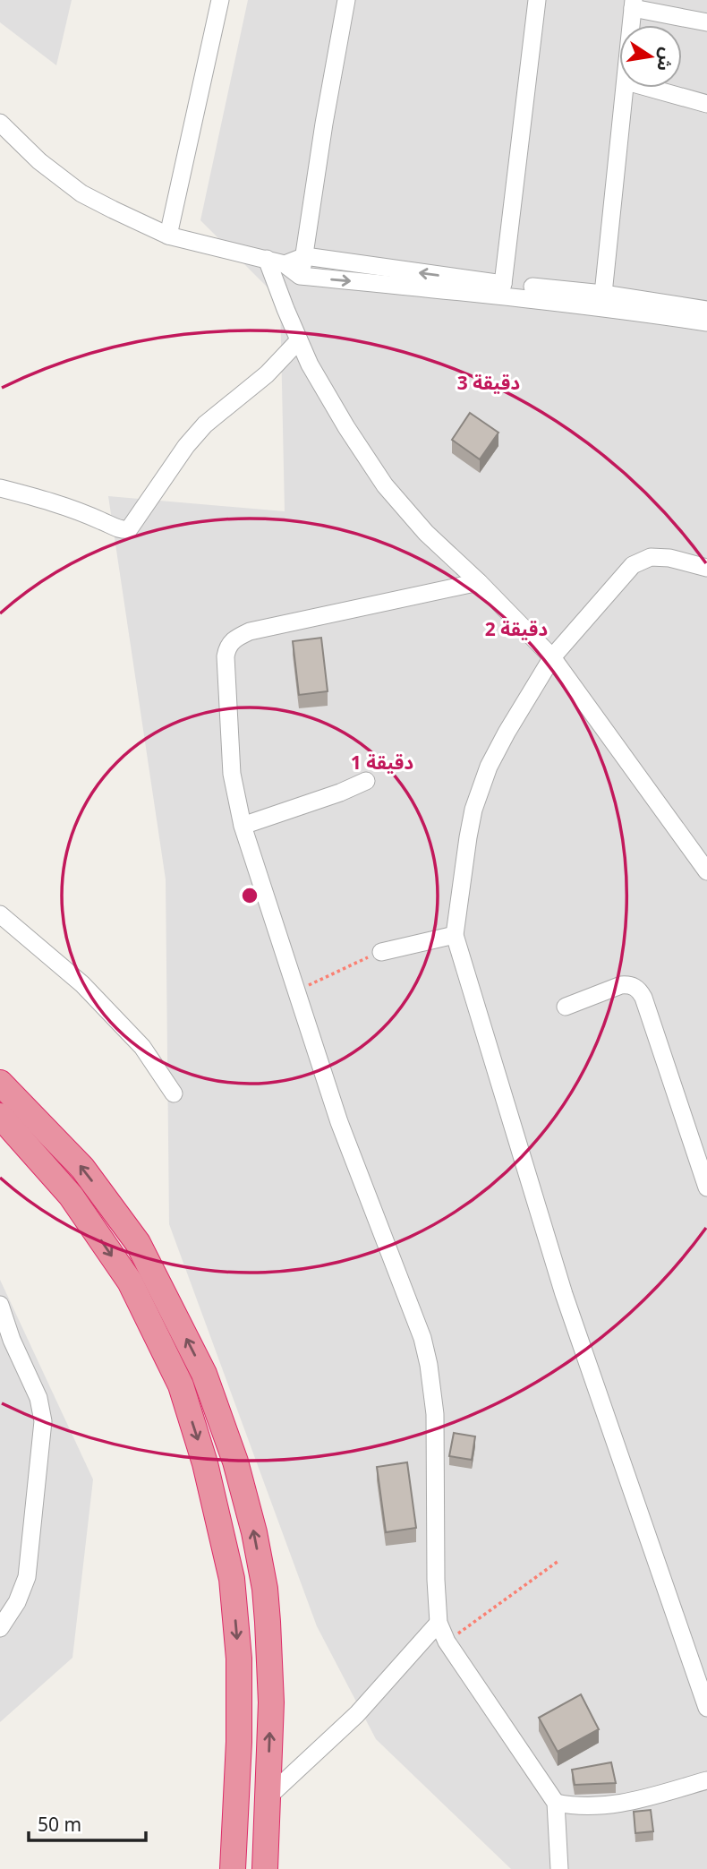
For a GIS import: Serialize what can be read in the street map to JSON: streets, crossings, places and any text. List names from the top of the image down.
{
  "scale_bar": "50 m",
  "north": "right",
  "rings": ["3 دقيقة", "2 دقيقة", "1 دقيقة"]
}
